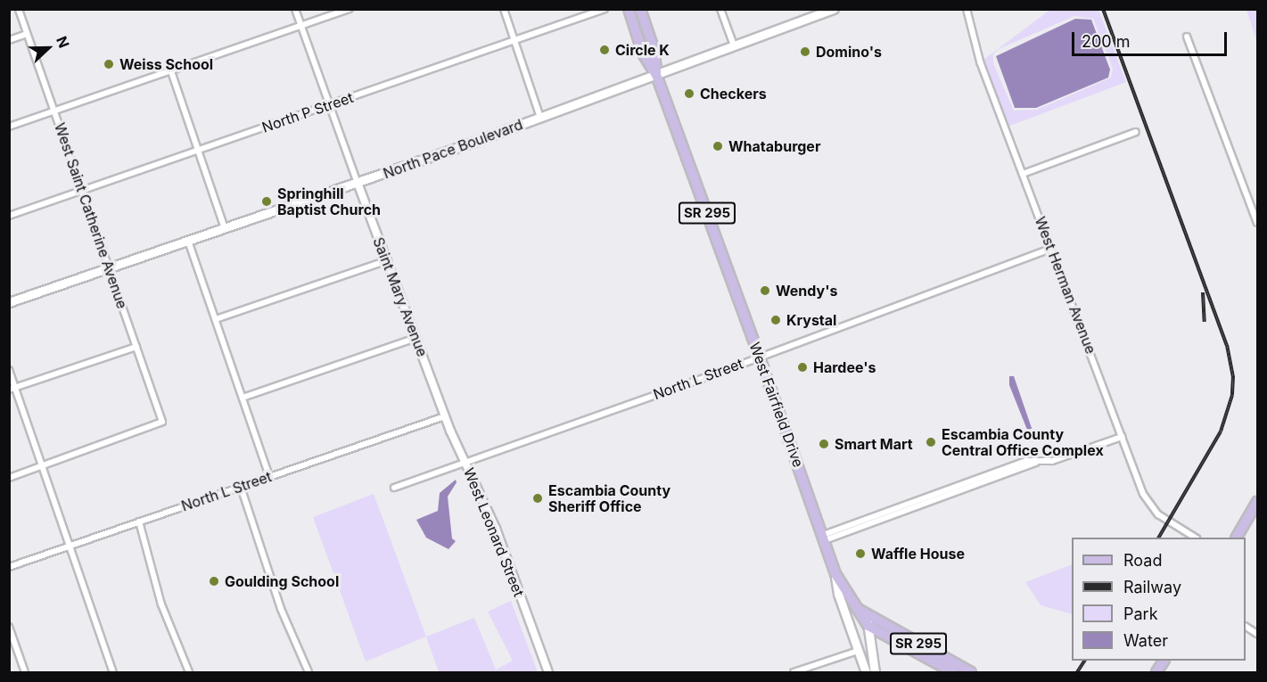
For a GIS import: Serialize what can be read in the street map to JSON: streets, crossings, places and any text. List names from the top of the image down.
{
  "streets": {
    "main road": ["North Pace Boulevard", "SR 295", "West Fairfield Drive"],
    "street": [
      "North P Street",
      "West Saint Catherine Avenue",
      "West Herman Avenue",
      "Saint Mary Avenue",
      "North L Street",
      "West Leonard Street"
    ]
  },
  "crossings": [
    ["North P Street", "West Saint Catherine Avenue"],
    ["North P Street", "Saint Mary Avenue"],
    ["North Pace Boulevard", "West Saint Catherine Avenue"],
    ["North Pace Boulevard", "Saint Mary Avenue"],
    ["North Pace Boulevard", "West Fairfield Drive"],
    ["SR 295", "West Fairfield Drive"],
    ["West Herman Avenue", "North L Street"],
    ["Saint Mary Avenue", "North L Street"],
    ["Saint Mary Avenue", "West Leonard Street"],
    ["North L Street", "West Fairfield Drive"],
    ["North L Street", "West Leonard Street"]
  ],
  "places": [
    "Circle K",
    "Domino's",
    "Weiss School",
    "Checkers",
    "Whataburger",
    "Springhill Baptist Church",
    "Wendy's",
    "Krystal",
    "Hardee's",
    "Escambia County Central Office Complex",
    "Smart Mart",
    "Escambia County Sheriff Office",
    "Waffle House",
    "Goulding School"
  ],
  "legend": [
    "Road",
    "Railway",
    "Park",
    "Water"
  ],
  "scale_bar": "200 m",
  "north": "right"
}
